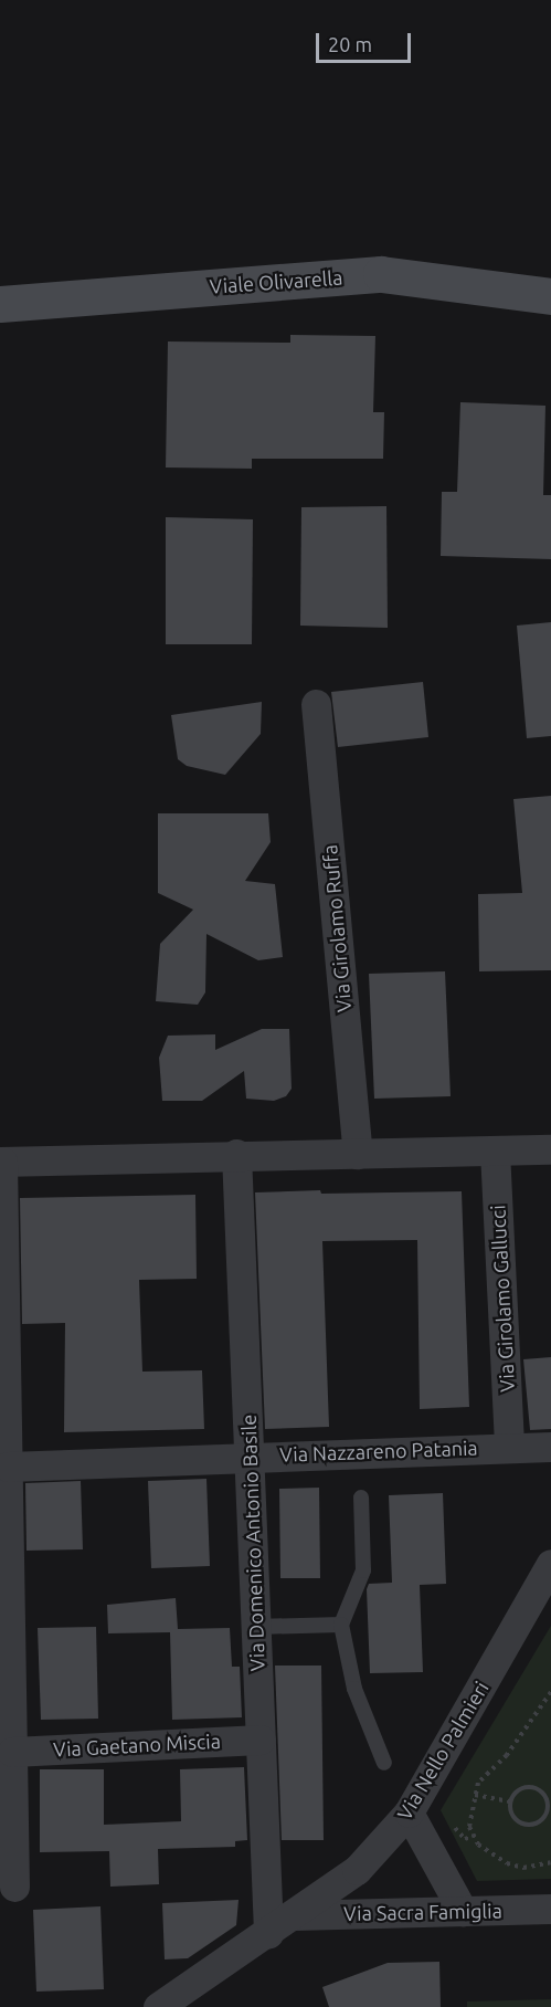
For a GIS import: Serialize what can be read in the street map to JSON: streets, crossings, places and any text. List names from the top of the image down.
{
  "streets": {
    "street": [
      "Viale Olivarella",
      "Via Girolamo Ruffa",
      "Via Girolamo Gallucci",
      "Via Nazzareno Patania",
      "Via Domenico Antonio Basile",
      "Via Gaetano Miscia",
      "Via Nello Palmieri",
      "Via Sacra Famiglia"
    ]
  },
  "crossings": [
    ["Via Girolamo Gallucci", "Via Nazzareno Patania"],
    ["Via Nazzareno Patania", "Via Domenico Antonio Basile"],
    ["Via Domenico Antonio Basile", "Via Gaetano Miscia"],
    ["Via Domenico Antonio Basile", "Via Nello Palmieri"],
    ["Via Nello Palmieri", "Via Sacra Famiglia"]
  ],
  "scale_bar": "20 m"
}
